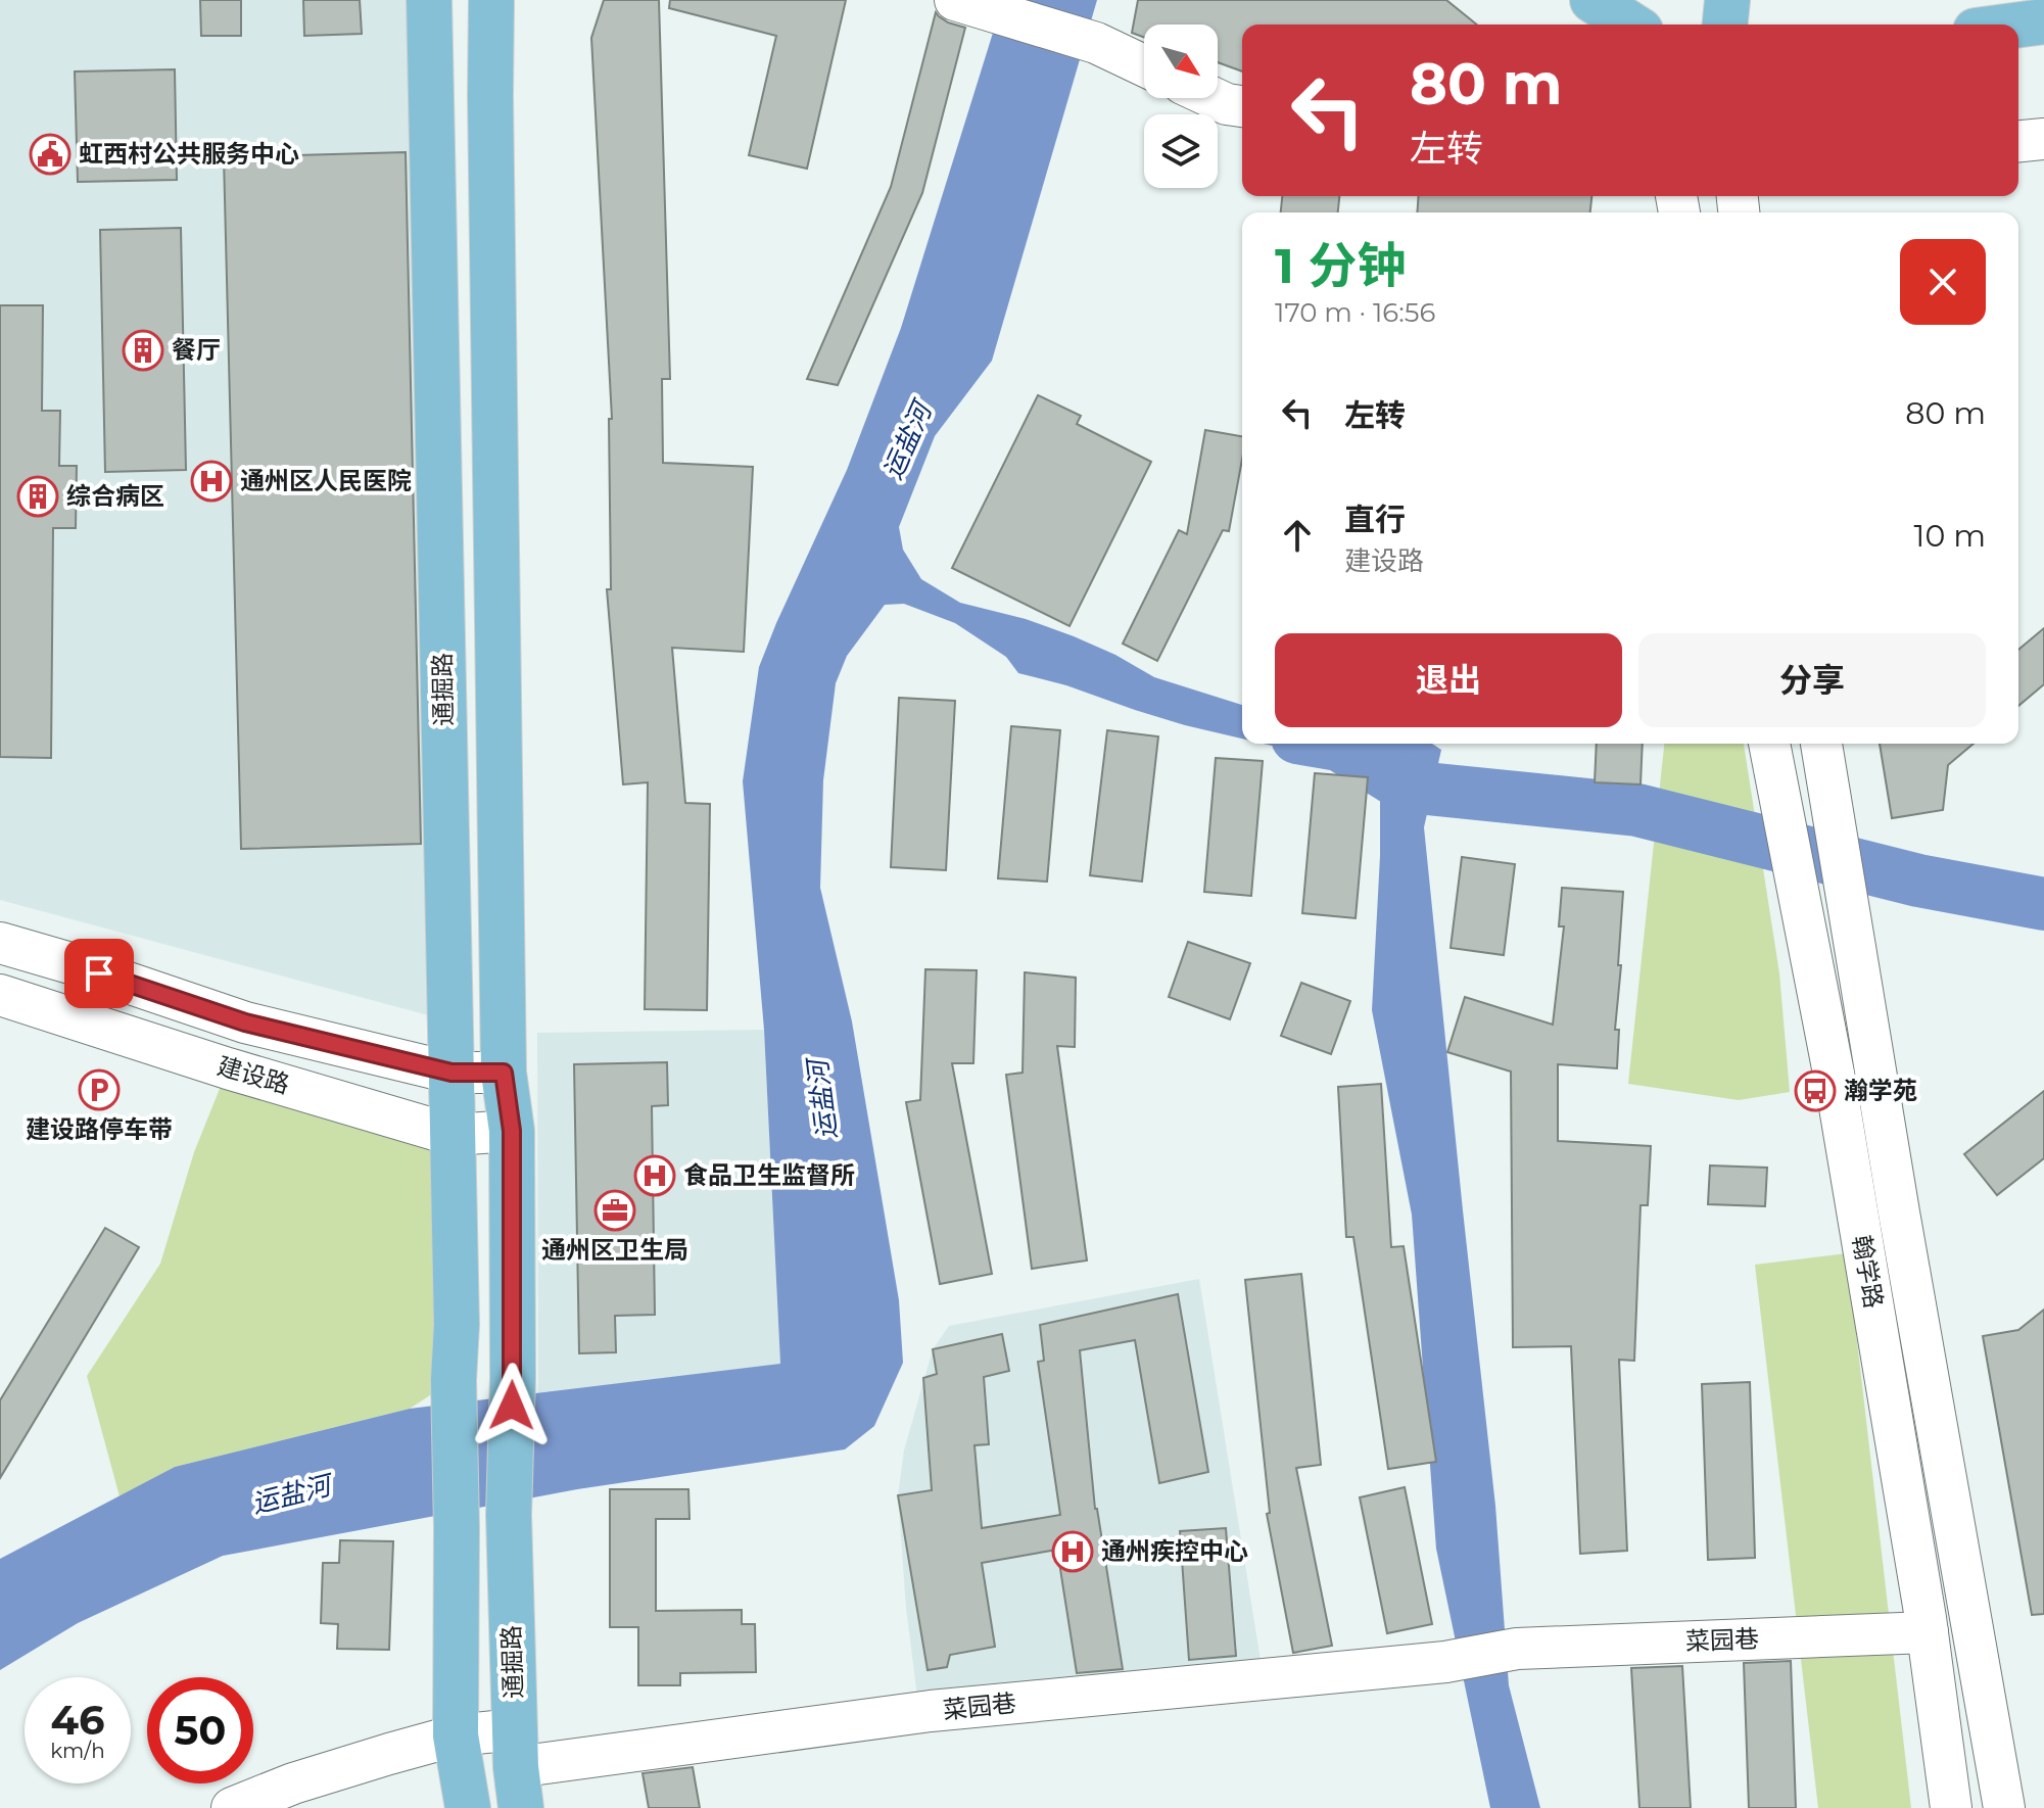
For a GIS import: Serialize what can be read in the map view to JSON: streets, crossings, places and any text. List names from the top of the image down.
{
  "streets": {
    "main road": ["通掘路"],
    "street": ["建设路", "翰学路", "菜园巷"]
  },
  "crossings": [
    ["通掘路", "建设路"],
    ["通掘路", "菜园巷"],
    ["翰学路", "菜园巷"]
  ],
  "water": ["运盐河"],
  "places": {
    "public building": ["虹西村公共服务中心"],
    "building": ["餐厅", "综合病区"],
    "hospital": ["通州区人民医院", "食品卫生监督所", "通州疾控中心"],
    "parking": ["建设路停车带"],
    "bus stop": ["瀚学苑"],
    "office": ["通州区卫生局"]
  },
  "north": "bottom right",
  "page": {
    "turn": ["80 m", "左转"],
    "heading": ["1 分钟", "170 m · 16:56"],
    "list": [
      {
        "name": "左转",
        "value": "80 m"
      },
      {
        "name": "直行",
        "note": "建设路",
        "value": "10 m"
      }
    ],
    "buttons": ["退出", "分享"],
    "speed": "46 km/h",
    "limit": "50"
  }
}
